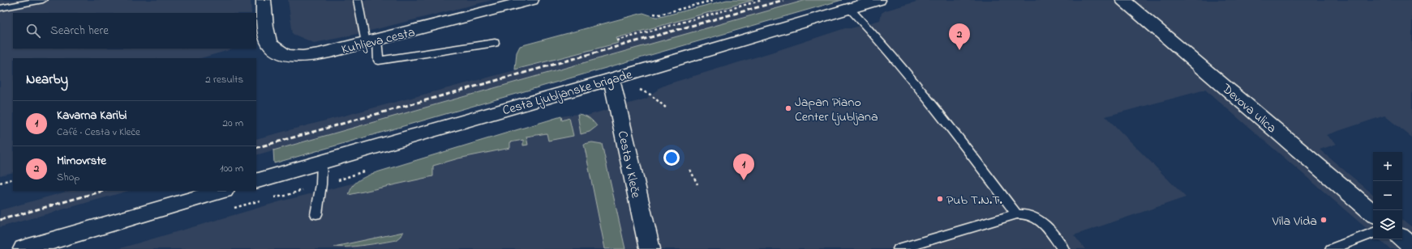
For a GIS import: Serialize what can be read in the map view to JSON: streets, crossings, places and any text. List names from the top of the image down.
{
  "streets": {
    "street": [
      "Kuhljeva cesta",
      "Cesta Ljubljanske brigade",
      "Devova ulica",
      "Cesta v Kleče"
    ]
  },
  "crossings": [
    ["Cesta Ljubljanske brigade", "Cesta v Kleče"]
  ],
  "places": ["Japan Piano Center Ljubljana", "Pub T.N.T.", "Vila Vida"],
  "page": {
    "search": "Search here",
    "pins": ["2", "1"],
    "heading": ["Nearby", "2 results"],
    "list": [
      {
        "mark": "1",
        "name": "Kavarna Karibi",
        "note": "Café · Cesta v Kleče",
        "value": "20 m"
      },
      {
        "mark": "2",
        "name": "Mimovrste",
        "note": "Shop",
        "value": "100 m"
      }
    ],
    "map_buttons": ["+", "−"]
  }
}
